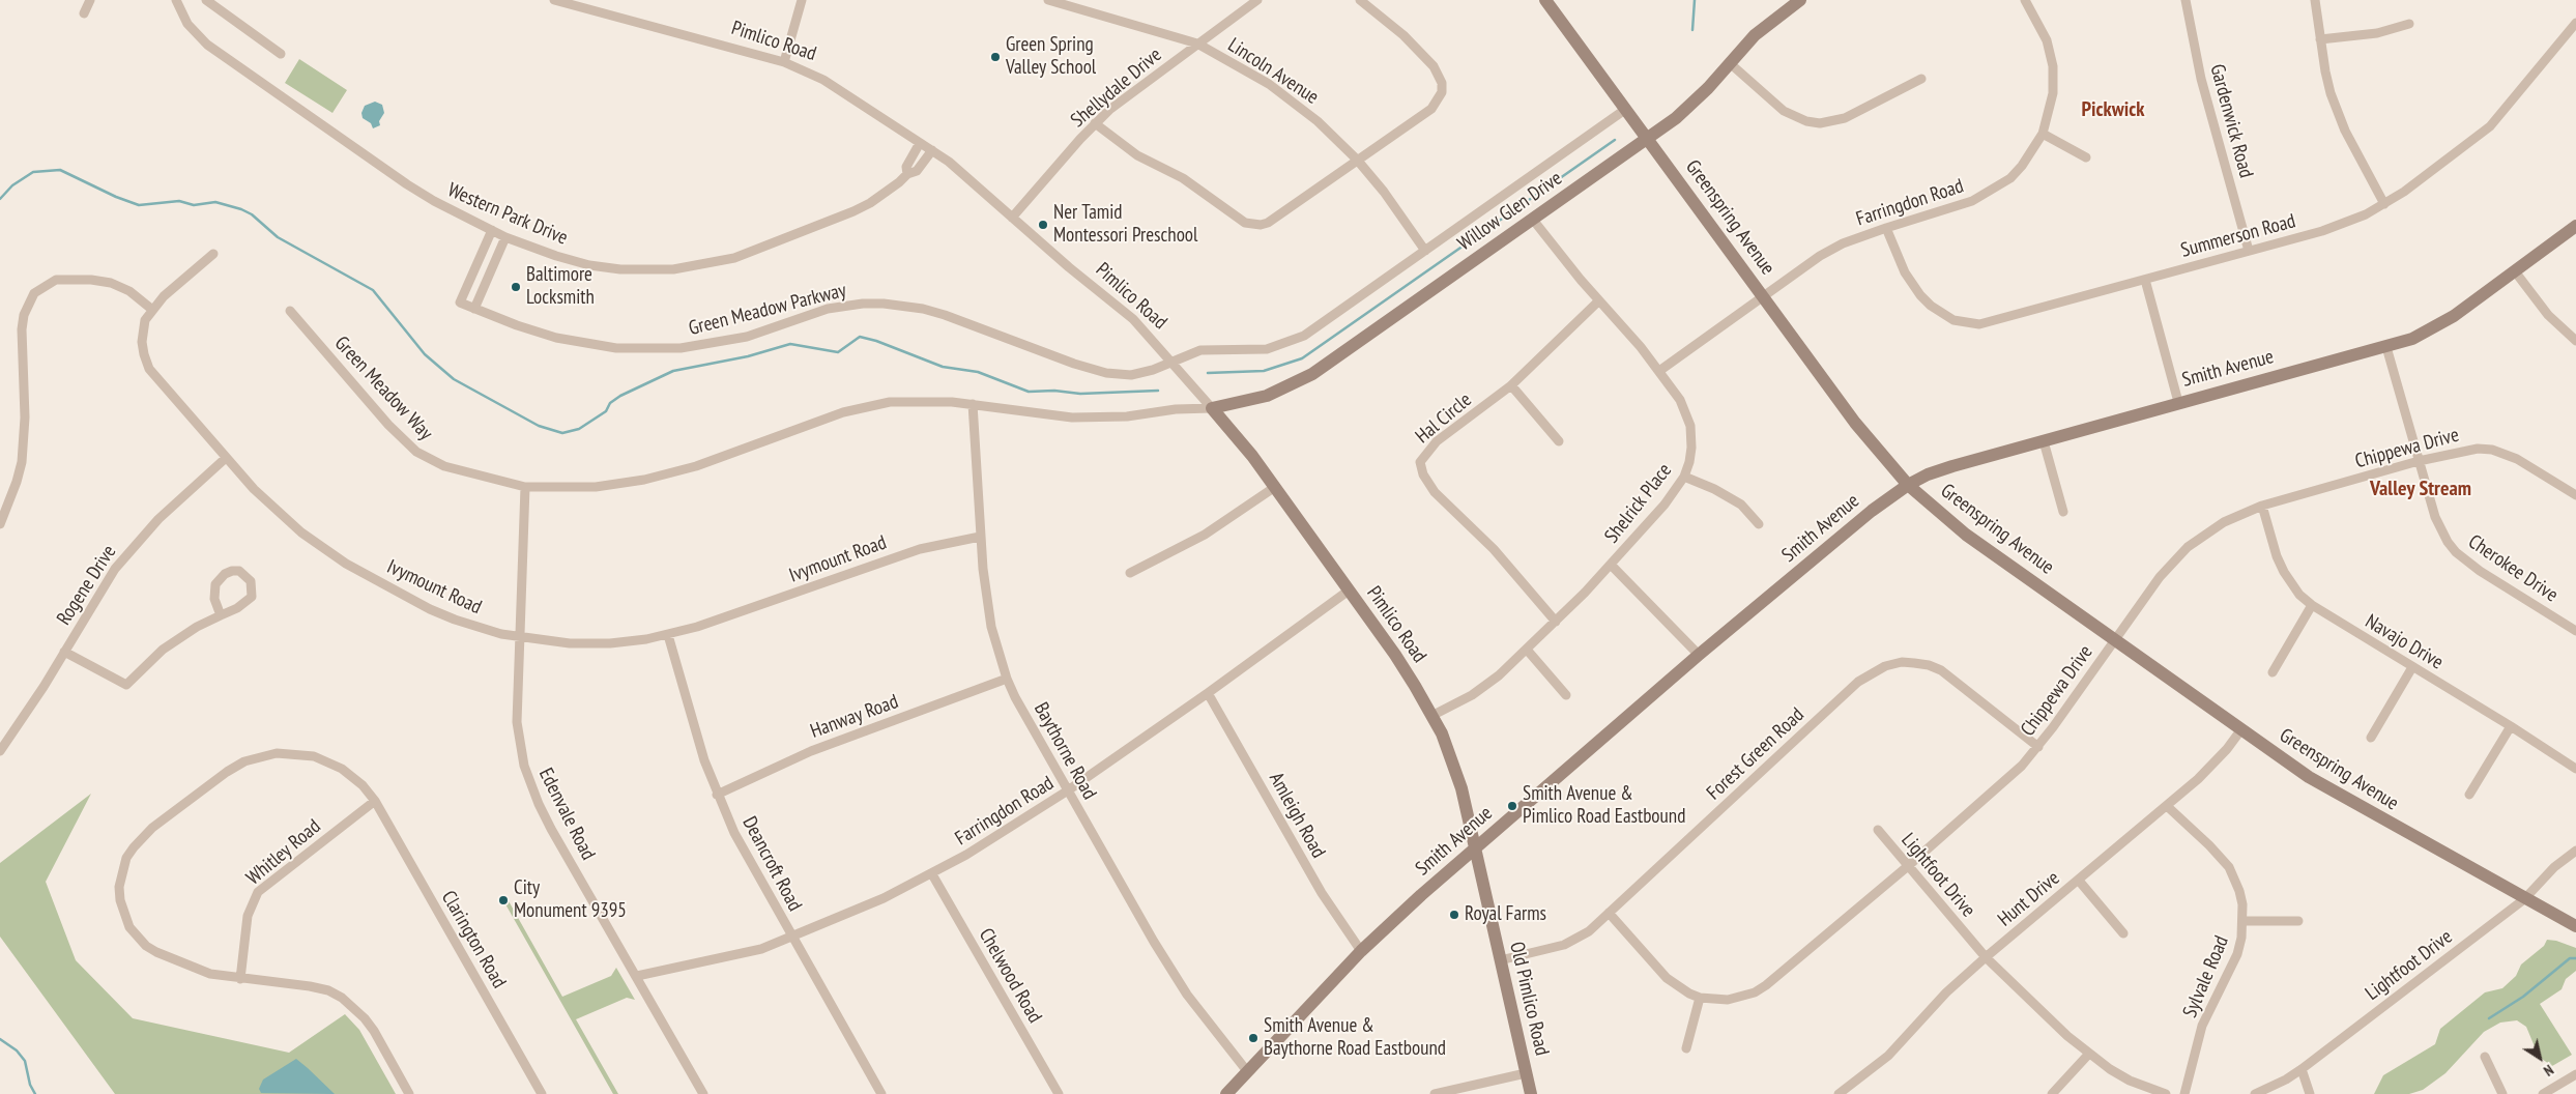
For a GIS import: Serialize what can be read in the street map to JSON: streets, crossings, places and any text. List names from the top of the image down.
{
  "streets": {
    "main road": [
      "Pimlico Road",
      "Willow Glen Drive",
      "Greenspring Avenue",
      "Smith Avenue",
      "Old Pimlico Road"
    ],
    "street": [
      "Lincoln Avenue",
      "Shellydale Drive",
      "Gardenwick Road",
      "Farringdon Road",
      "Western Park Drive",
      "Summerson Road",
      "Green Meadow Parkway",
      "Green Meadow Way",
      "Hal Circle",
      "Chippewa Drive",
      "Shelrick Place",
      "Ivymount Road",
      "Cherokee Drive",
      "Rogene Drive",
      "Navajo Drive",
      "Hanway Road",
      "Baythorne Road",
      "Forest Green Road",
      "Edenvale Road",
      "Amleigh Road",
      "Whitley Road",
      "Deancroft Road",
      "Lightfoot Drive",
      "Hunt Drive",
      "Clarington Road",
      "Chelwood Road",
      "Sylvale Road"
    ]
  },
  "crossings": [
    ["Pimlico Road", "Shellydale Drive"],
    ["Pimlico Road", "Farringdon Road"],
    ["Pimlico Road", "Willow Glen Drive"],
    ["Pimlico Road", "Western Park Drive"],
    ["Pimlico Road", "Green Meadow Parkway"],
    ["Pimlico Road", "Smith Avenue"],
    ["Pimlico Road", "Shelrick Place"],
    ["Pimlico Road", "Old Pimlico Road"],
    ["Lincoln Avenue", "Shellydale Drive"],
    ["Lincoln Avenue", "Willow Glen Drive"],
    ["Gardenwick Road", "Summerson Road"],
    ["Farringdon Road", "Greenspring Avenue"],
    ["Farringdon Road", "Summerson Road"],
    ["Farringdon Road", "Shelrick Place"],
    ["Farringdon Road", "Baythorne Road"],
    ["Farringdon Road", "Edenvale Road"],
    ["Farringdon Road", "Amleigh Road"],
    ["Farringdon Road", "Deancroft Road"],
    ["Farringdon Road", "Chelwood Road"],
    ["Willow Glen Drive", "Greenspring Avenue"],
    ["Willow Glen Drive", "Green Meadow Parkway"],
    ["Willow Glen Drive", "Shelrick Place"],
    ["Western Park Drive", "Green Meadow Parkway"],
    ["Greenspring Avenue", "Smith Avenue"],
    ["Greenspring Avenue", "Chippewa Drive"],
    ["Greenspring Avenue", "Lightfoot Drive"],
    ["Greenspring Avenue", "Hunt Drive"],
    ["Smith Avenue", "Cherokee Drive"],
    ["Smith Avenue", "Baythorne Road"],
    ["Smith Avenue", "Amleigh Road"],
    ["Smith Avenue", "Old Pimlico Road"],
    ["Green Meadow Way", "Edenvale Road"],
    ["Hal Circle", "Shelrick Place"],
    ["Chippewa Drive", "Cherokee Drive"],
    ["Chippewa Drive", "Navajo Drive"],
    ["Chippewa Drive", "Forest Green Road"],
    ["Chippewa Drive", "Lightfoot Drive"],
    ["Ivymount Road", "Rogene Drive"],
    ["Ivymount Road", "Baythorne Road"],
    ["Ivymount Road", "Edenvale Road"],
    ["Ivymount Road", "Deancroft Road"],
    ["Hanway Road", "Baythorne Road"],
    ["Hanway Road", "Deancroft Road"],
    ["Forest Green Road", "Old Pimlico Road"],
    ["Whitley Road", "Clarington Road"],
    ["Lightfoot Drive", "Hunt Drive"],
    ["Hunt Drive", "Sylvale Road"]
  ],
  "districts": ["Pickwick", "Valley Stream"],
  "places": [
    "Green Spring Valley School",
    "Ner Tamid Montessori Preschool",
    "Baltimore Locksmith",
    "Smith Avenue & Pimlico Road Eastbound",
    "City Monument 9395",
    "Royal Farms",
    "Smith Avenue & Baythorne Road Eastbound"
  ],
  "north": "bottom right"
}
